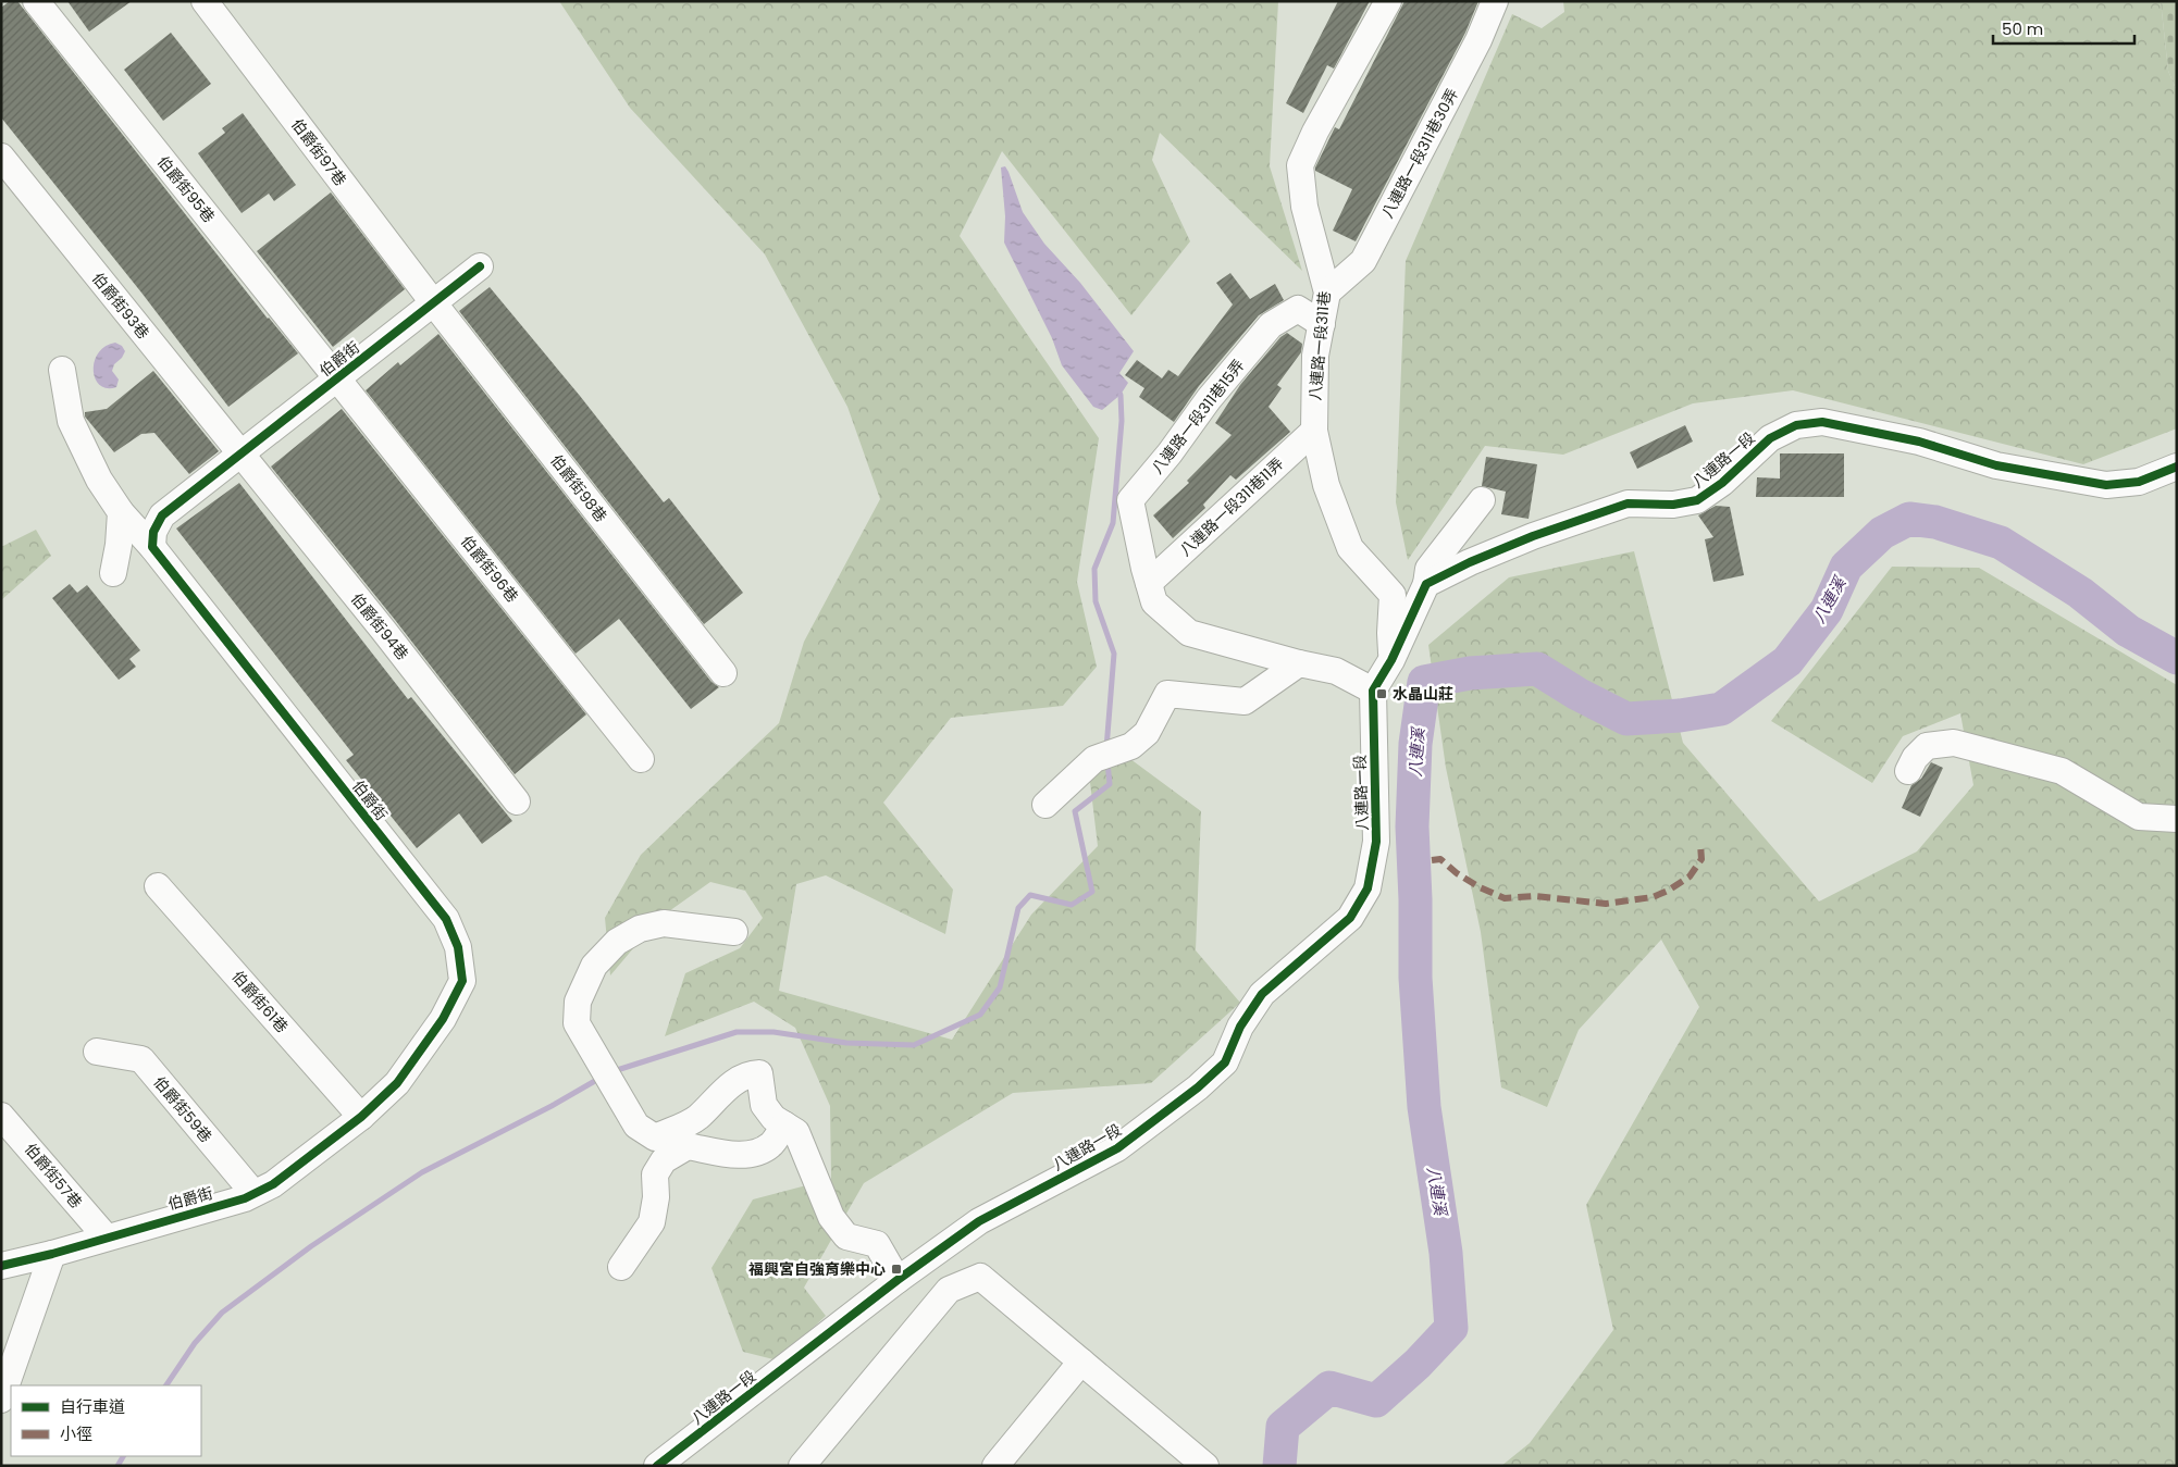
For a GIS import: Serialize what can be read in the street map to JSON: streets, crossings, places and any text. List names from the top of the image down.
{
  "streets": {
    "street": [
      "伯爵街97巷",
      "八連路一段311巷30弄",
      "伯爵街95巷",
      "伯爵街93巷",
      "八連路一段311巷",
      "伯爵街",
      "八連路一段311巷15弄",
      "八連路一段",
      "伯爵街98巷",
      "八連路一段311巷11弄",
      "伯爵街96巷",
      "伯爵街94巷",
      "伯爵街61巷",
      "伯爵街59巷",
      "伯爵街57巷"
    ]
  },
  "crossings": [
    ["伯爵街97巷", "伯爵街"],
    ["伯爵街97巷", "伯爵街98巷"],
    ["八連路一段311巷30弄", "八連路一段311巷"],
    ["伯爵街95巷", "伯爵街"],
    ["伯爵街95巷", "伯爵街96巷"],
    ["伯爵街93巷", "伯爵街"],
    ["伯爵街93巷", "伯爵街94巷"],
    ["八連路一段311巷", "八連路一段311巷15弄"],
    ["八連路一段311巷", "八連路一段311巷11弄"],
    ["伯爵街", "伯爵街98巷"],
    ["伯爵街", "伯爵街96巷"],
    ["伯爵街", "伯爵街94巷"],
    ["伯爵街", "伯爵街61巷"],
    ["伯爵街", "伯爵街59巷"],
    ["伯爵街", "伯爵街57巷"],
    ["八連路一段311巷15弄", "八連路一段311巷11弄"]
  ],
  "water": ["八連溪"],
  "places": {
    "transit": ["水晶山莊", "福興宮自強育樂中心"]
  },
  "legend": ["自行車道", "小徑"],
  "scale_bar": "50 m"
}
